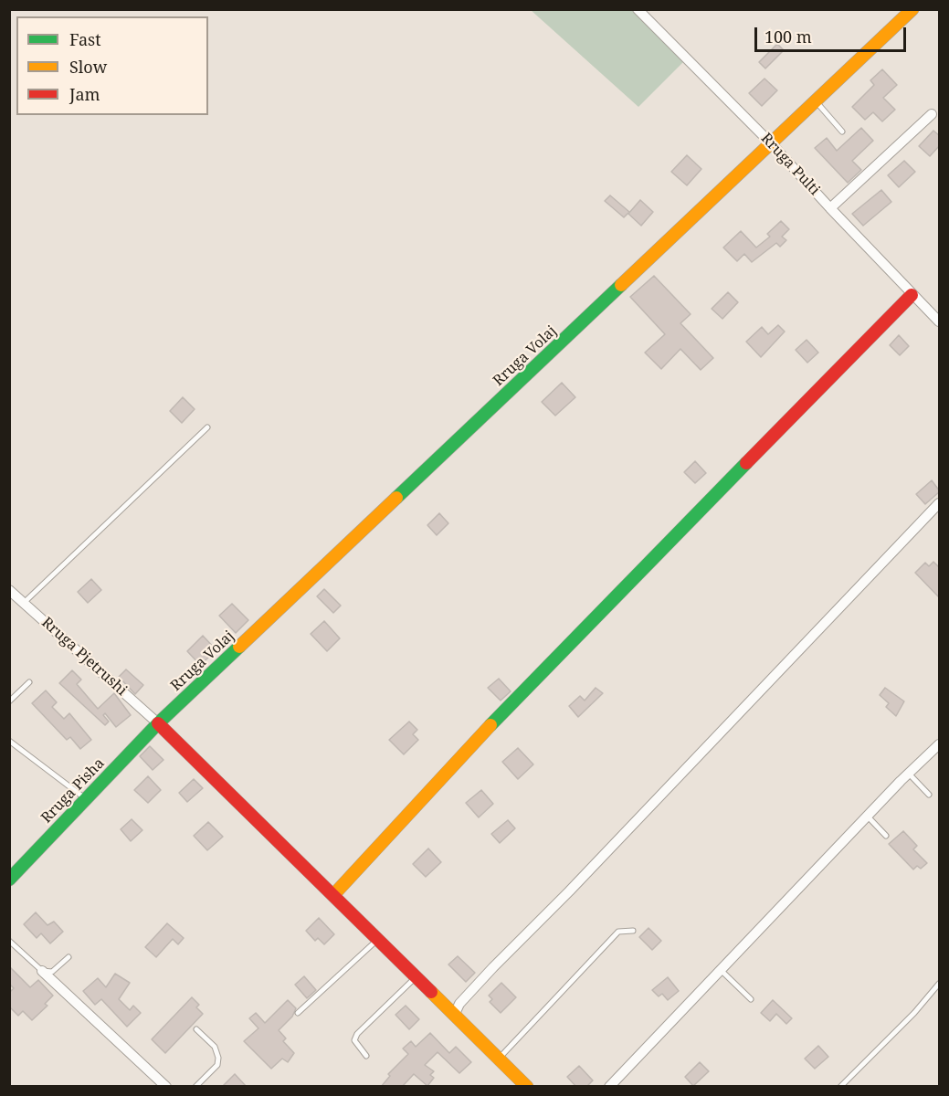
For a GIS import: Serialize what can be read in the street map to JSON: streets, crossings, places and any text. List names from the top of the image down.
{
  "streets": {
    "street": [
      "Rruga Pulti",
      "Rruga Volaj",
      "Rruga Pjetrushi",
      "Rruga Pisha"
    ]
  },
  "crossings": [
    ["Rruga Pulti", "Rruga Volaj"],
    ["Rruga Volaj", "Rruga Pjetrushi"],
    ["Rruga Volaj", "Rruga Pisha"],
    ["Rruga Pjetrushi", "Rruga Pisha"]
  ],
  "legend": ["Fast", "Slow", "Jam"],
  "scale_bar": "100 m"
}
